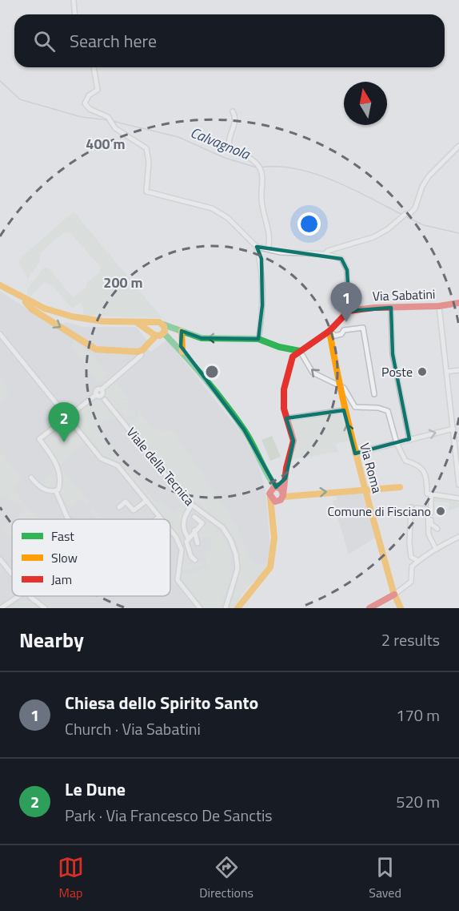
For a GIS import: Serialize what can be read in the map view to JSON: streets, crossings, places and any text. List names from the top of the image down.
{
  "streets": {
    "street": ["Via Sabatini", "Viale della Tecnica", "Via Roma"]
  },
  "water": ["Calvagnola"],
  "places": ["Poste", "Comune di Fisciano"],
  "legend": ["Fast", "Slow", "Jam"],
  "north": "top",
  "page": {
    "search": "Search here",
    "pins": ["1", "2"],
    "heading": ["Nearby", "2 results"],
    "list": [
      {
        "mark": "1",
        "name": "Chiesa dello Spirito Santo",
        "note": "Church · Via Sabatini",
        "value": "170 m"
      },
      {
        "mark": "2",
        "name": "Le Dune",
        "note": "Park · Via Francesco De Sanctis",
        "value": "520 m"
      }
    ],
    "nav": ["Map", "Directions", "Saved"]
  },
  "rings": ["400 m", "200 m"]
}
